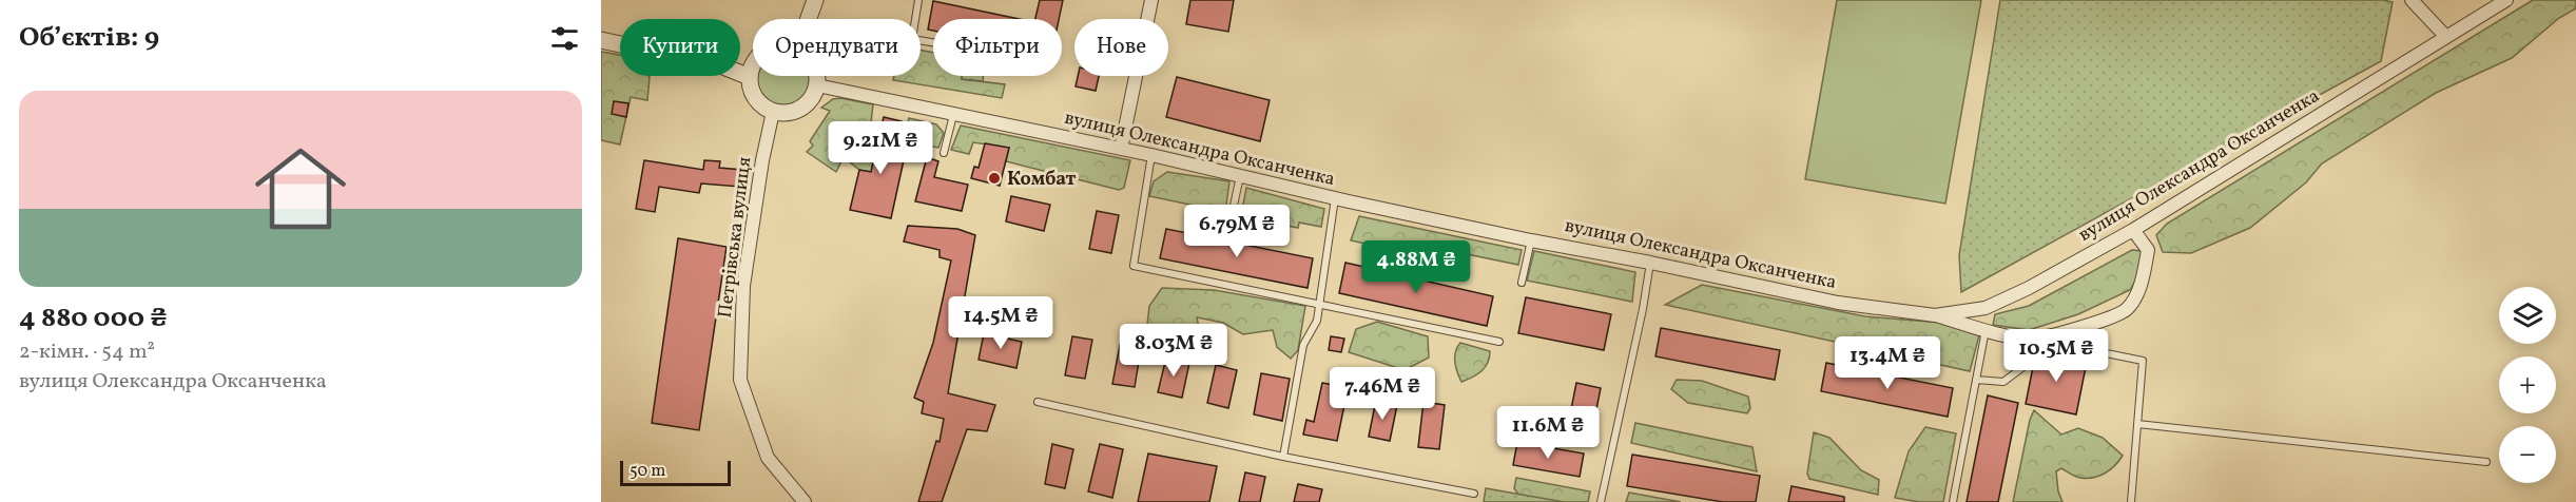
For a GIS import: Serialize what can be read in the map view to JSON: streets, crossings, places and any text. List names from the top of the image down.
{
  "streets": {
    "street": ["вулиця Олександра Оксанченка", "Петрівська вулиця"]
  },
  "places": ["Комбат"],
  "scale_bar": "50 m",
  "page": {
    "heading": "Об’єктів: 9",
    "chip": [
      "Купити",
      "Орендувати",
      "Фільтри",
      "Нове"
    ],
    "list": [
      {
        "name": "4 880 000 ₴",
        "note": "2-кімн. · 54 m² · вулиця Олександра Оксанченка"
      }
    ],
    "price": [
      "9.21M ₴",
      "6.79M ₴",
      "4.88M ₴",
      "14.5M ₴",
      "8.03M ₴",
      "10.5M ₴",
      "13.4M ₴",
      "7.46M ₴",
      "11.6M ₴"
    ],
    "map_buttons": ["+", "−"],
    "scale": "50 m"
  }
}
